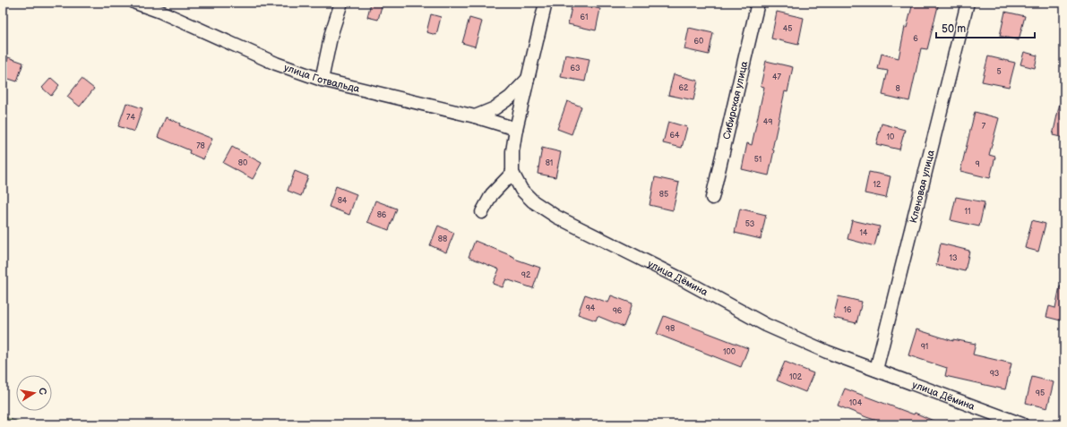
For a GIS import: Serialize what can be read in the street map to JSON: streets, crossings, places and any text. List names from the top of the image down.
{
  "streets": {
    "street": [
      "улица Готвальда",
      "Сибирская улица",
      "Кленовая улица",
      "улица Дёмина"
    ]
  },
  "crossings": [
    ["улица Готвальда", "улица Дёмина"],
    ["Кленовая улица", "улица Дёмина"]
  ],
  "house_numbers": [
    "61",
    "45",
    "6",
    "60",
    "63",
    "5",
    "47",
    "62",
    "8",
    "74",
    "49",
    "7",
    "64",
    "10",
    "78",
    "51",
    "80",
    "81",
    "9",
    "12",
    "85",
    "84",
    "11",
    "86",
    "53",
    "14",
    "88",
    "13",
    "92",
    "94",
    "16",
    "96",
    "98",
    "91",
    "100",
    "93",
    "102",
    "95",
    "104"
  ],
  "scale_bar": "50 m",
  "north": "right"
}
